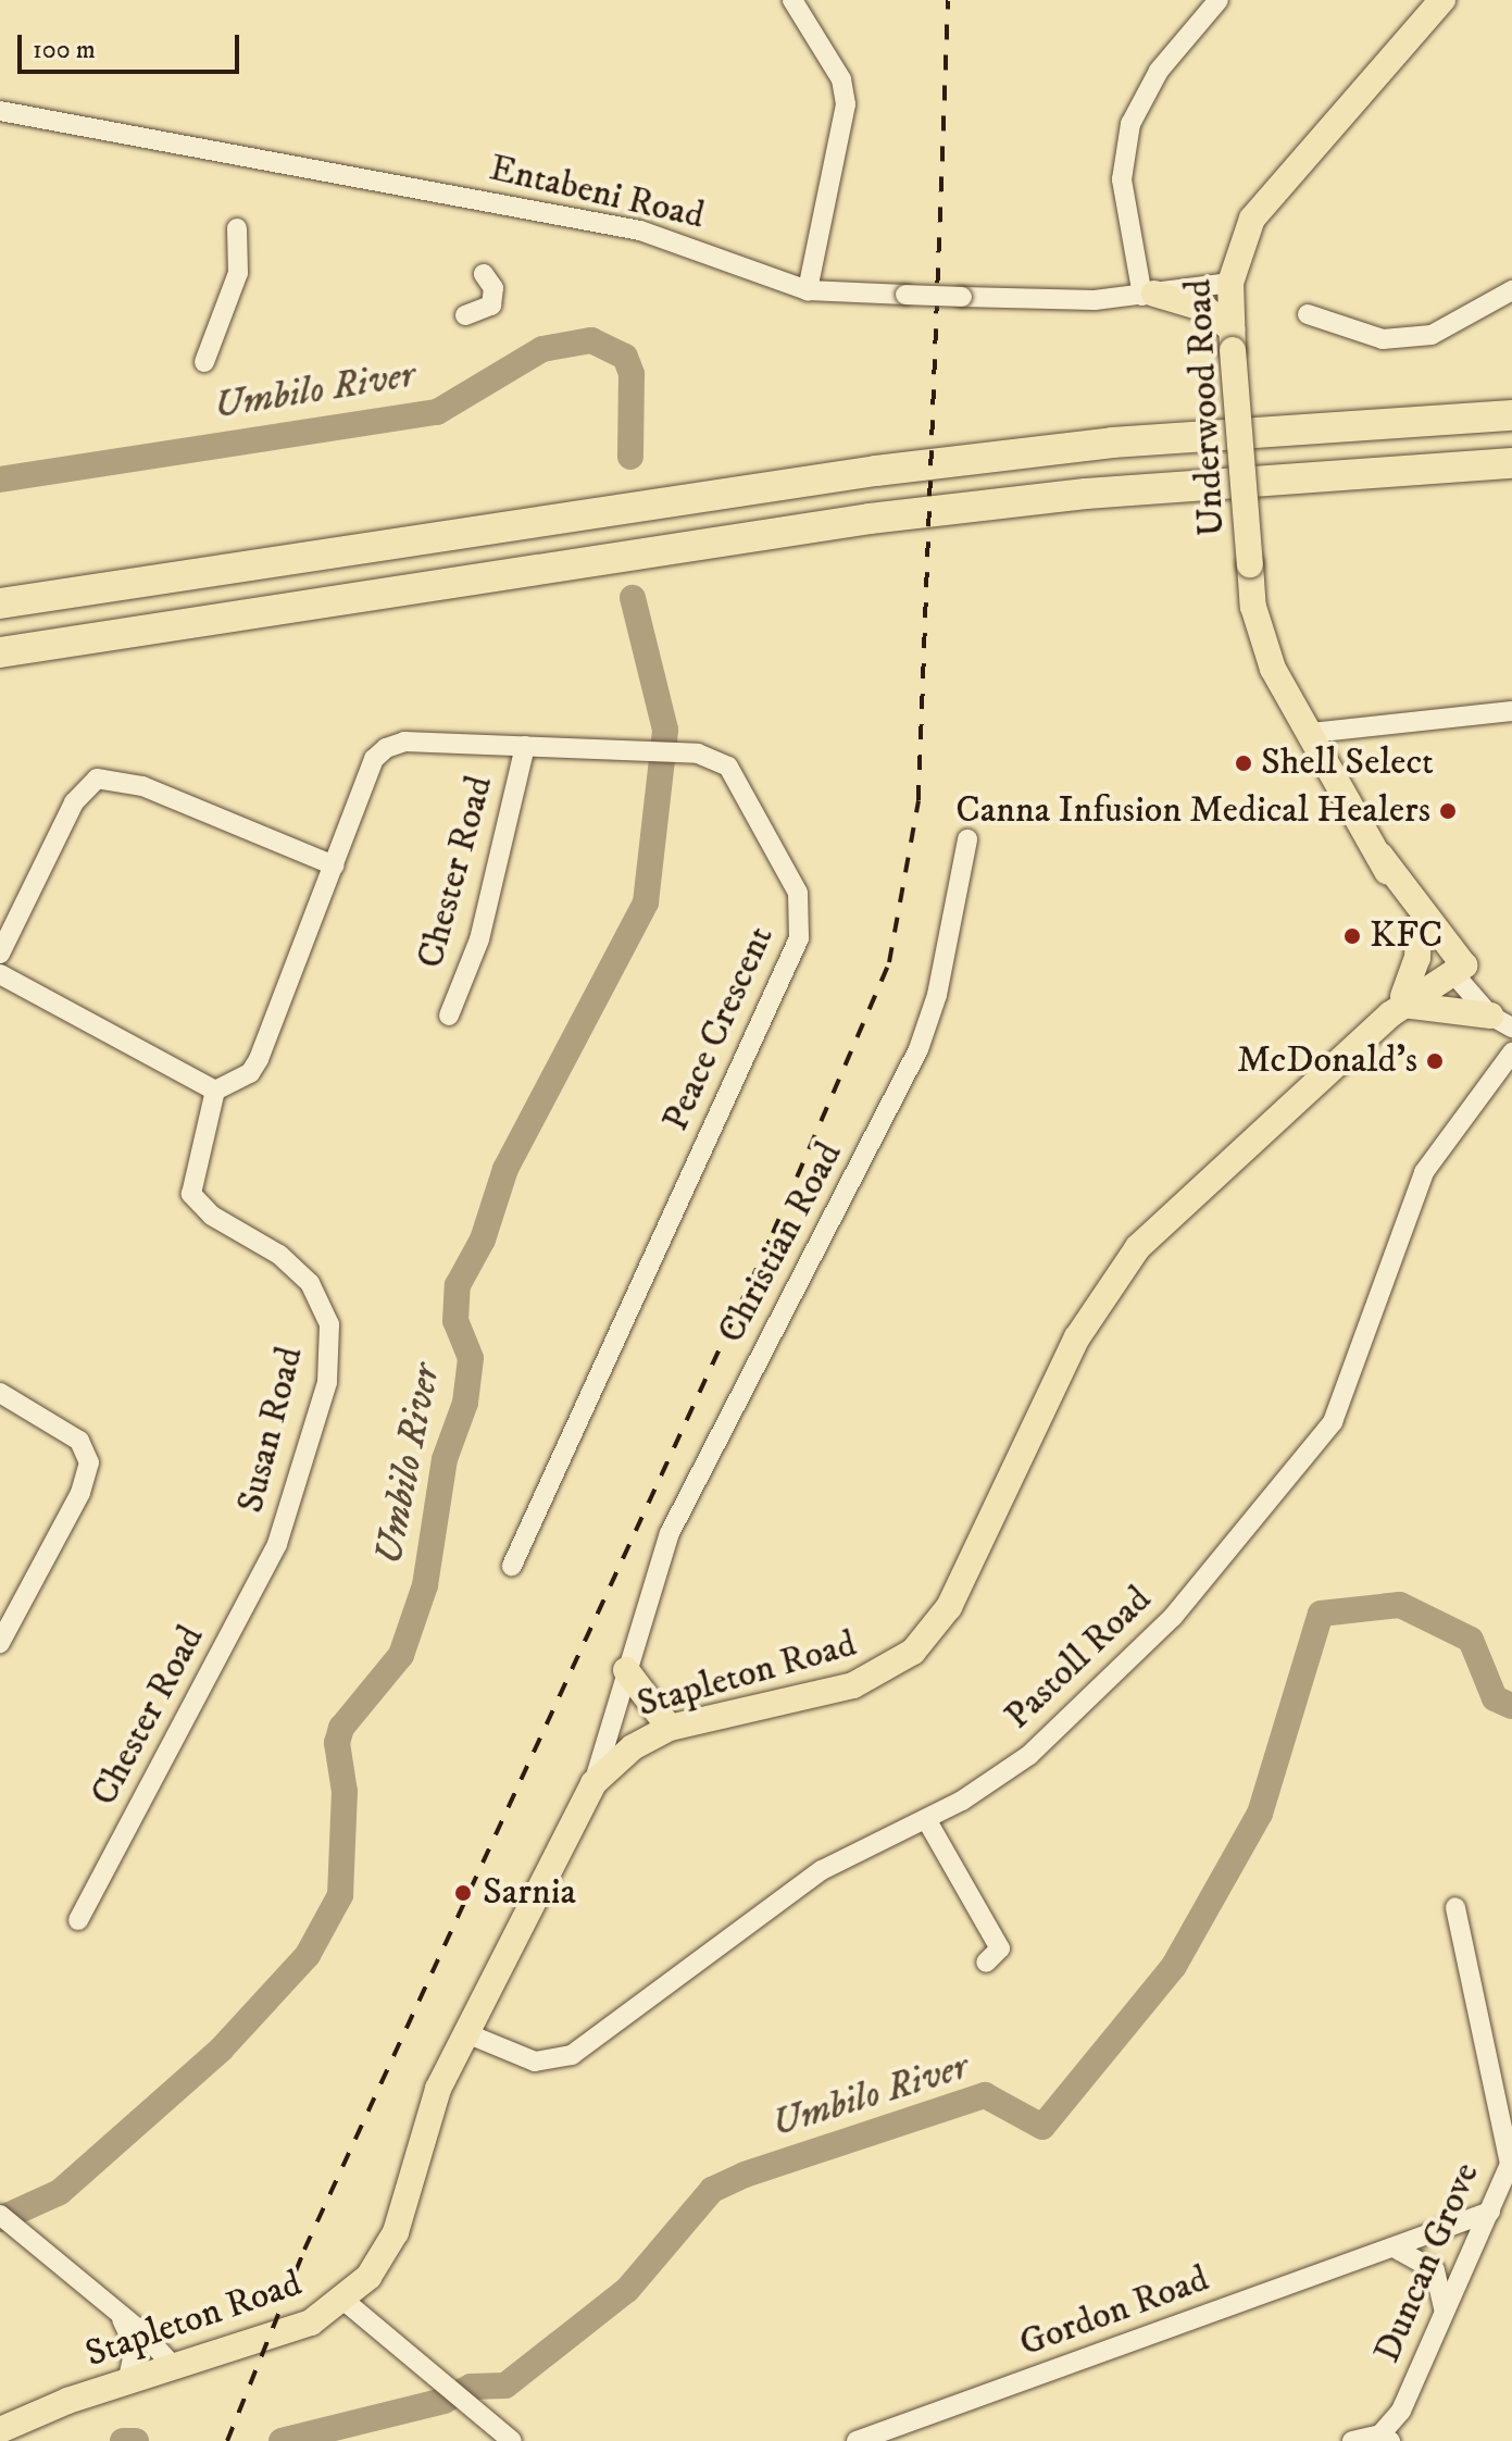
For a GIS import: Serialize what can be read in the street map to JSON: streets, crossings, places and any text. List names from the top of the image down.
{
  "streets": {
    "main road": ["Underwood Road", "Stapleton Road"],
    "street": [
      "Entabeni Road",
      "Chester Road",
      "Peace Crescent",
      "Christian Road",
      "Susan Road",
      "Pastoll Road",
      "Duncan Grove",
      "Gordon Road"
    ]
  },
  "crossings": [
    ["Entabeni Road", "Underwood Road"],
    ["Underwood Road", "Stapleton Road"],
    ["Chester Road", "Peace Crescent"],
    ["Chester Road", "Susan Road"],
    ["Christian Road", "Stapleton Road"],
    ["Pastoll Road", "Stapleton Road"],
    ["Duncan Grove", "Gordon Road"]
  ],
  "water": ["Umbilo River"],
  "places": [
    "Shell Select",
    "Canna Infusion Medical Healers",
    "KFC",
    "McDonald's",
    "Sarnia"
  ],
  "scale_bar": "100 m"
}
